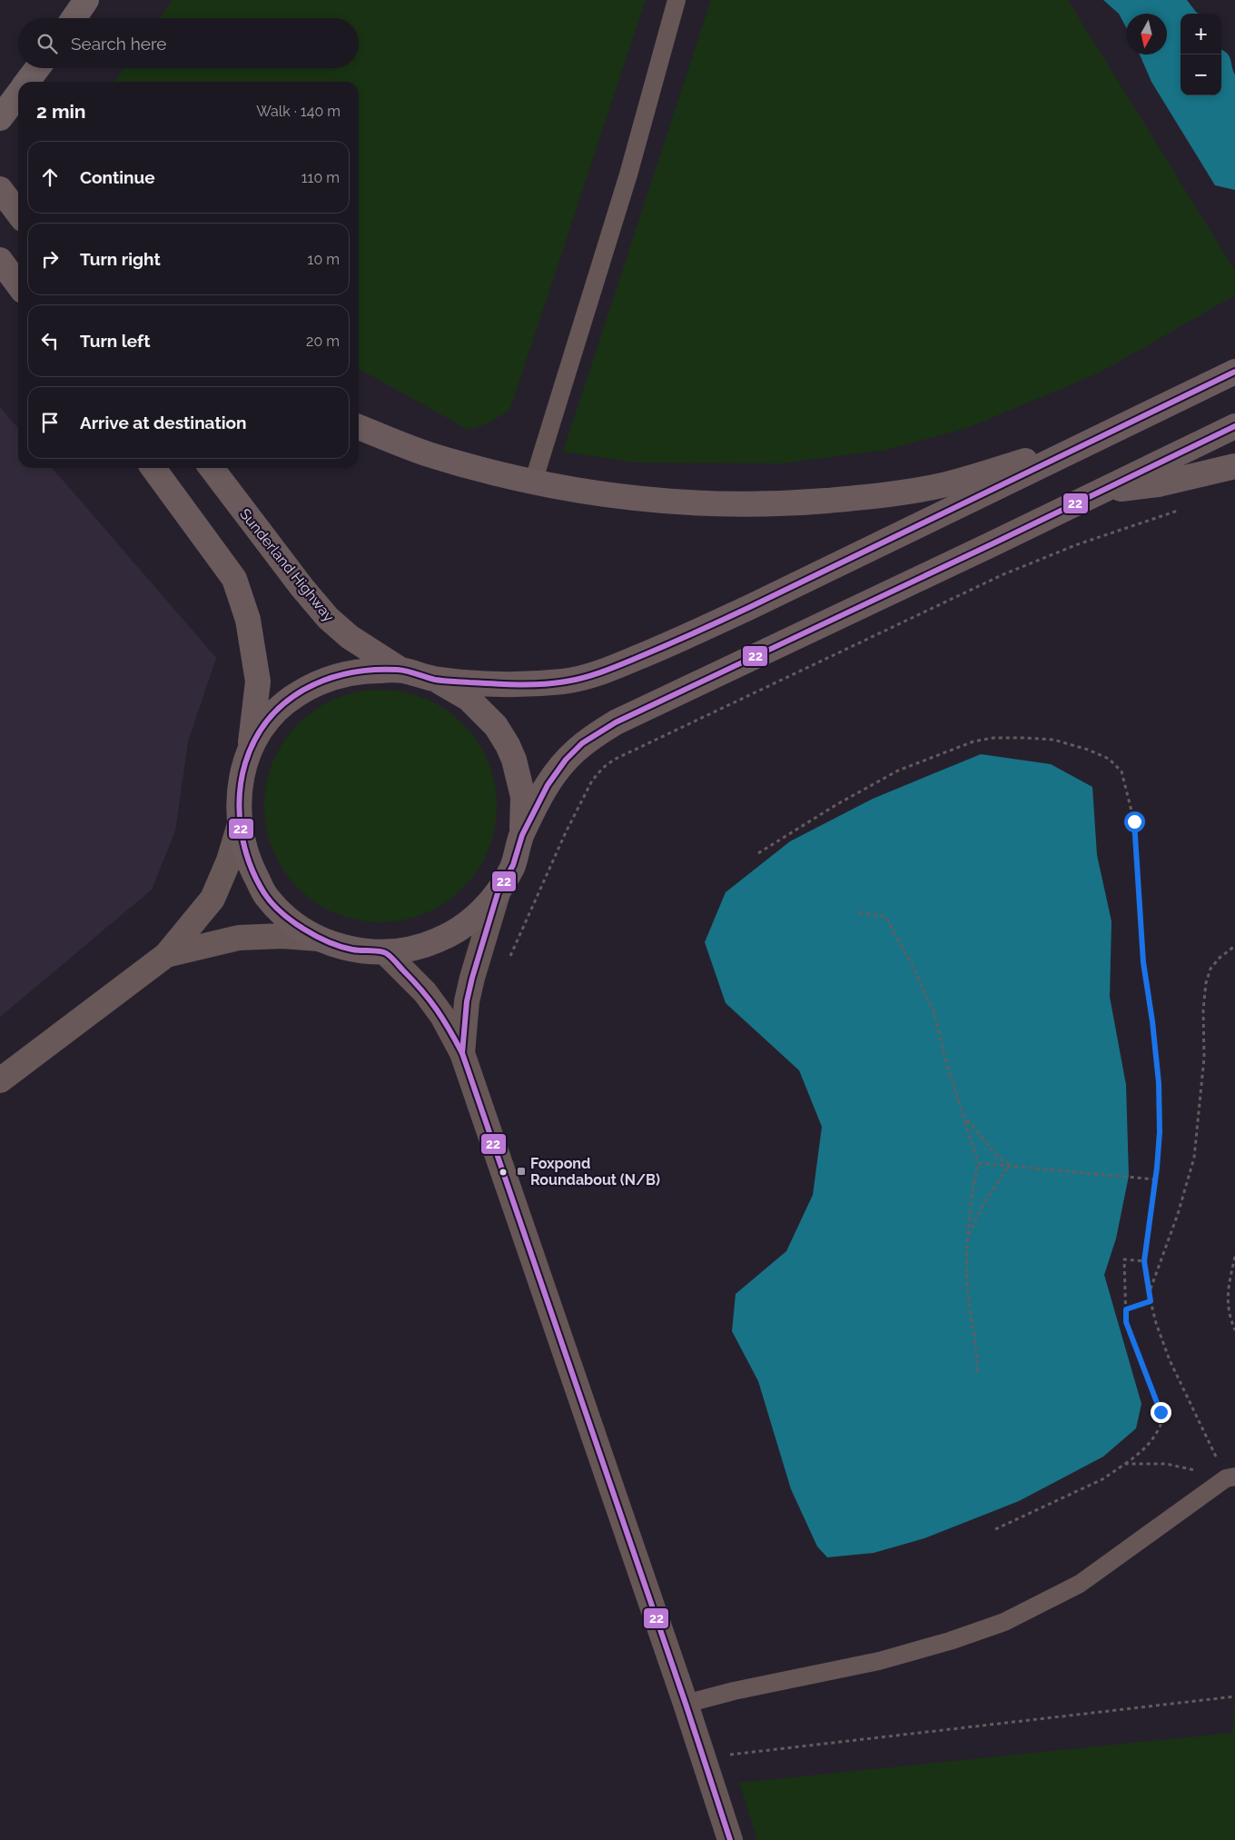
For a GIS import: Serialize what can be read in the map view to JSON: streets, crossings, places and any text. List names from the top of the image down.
{
  "streets": {
    "highway": ["Sunderland Highway"]
  },
  "places": {
    "transit": ["Foxpond Roundabout (N/B)"]
  },
  "lines": ["transit line 22"],
  "north": "bottom",
  "page": {
    "map_buttons": ["+", "−"],
    "search": "Search here",
    "heading": ["2 min", "Walk · 140 m"],
    "list": [
      ["Continue", "110 m"],
      ["Turn right", "10 m"],
      ["Turn left", "20 m"],
      "Arrive at destination"
    ]
  }
}
